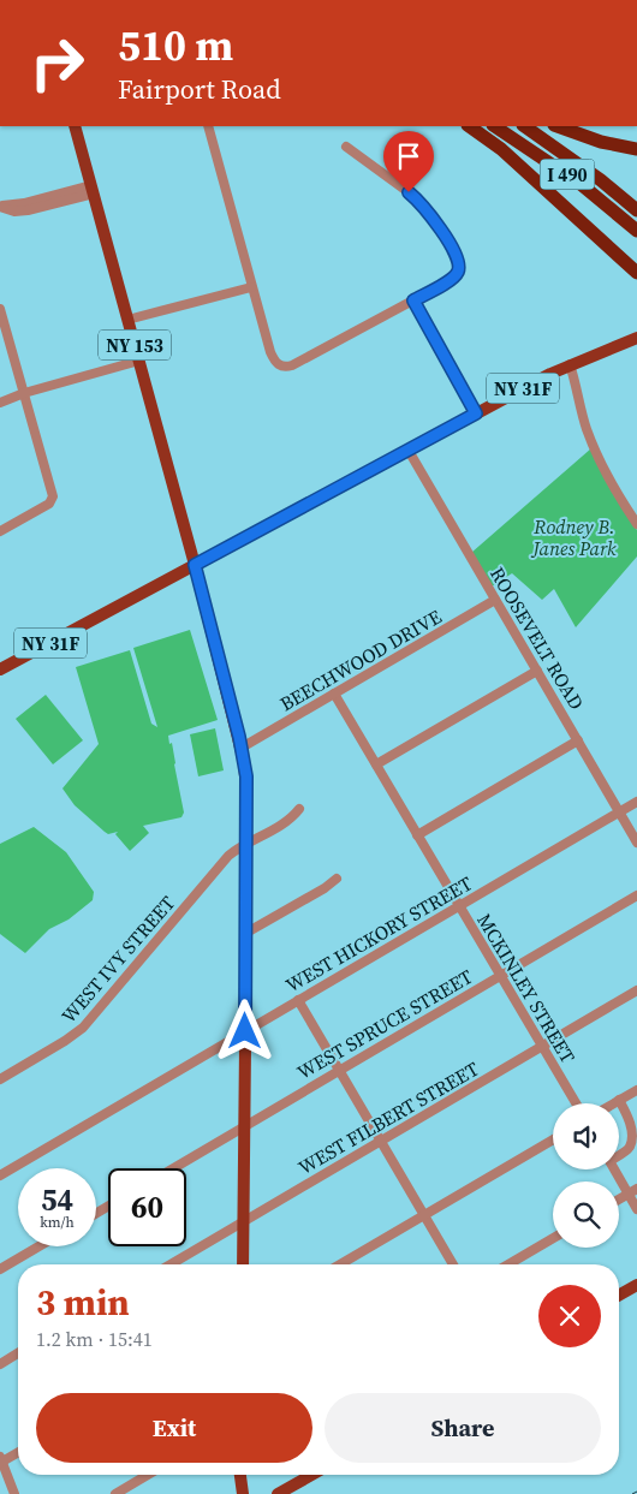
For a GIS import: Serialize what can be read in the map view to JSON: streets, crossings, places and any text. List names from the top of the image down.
{
  "streets": {
    "highway": ["I 490"],
    "main road": ["NY 153", "NY 31F"],
    "street": [
      "ROOSEVELT ROAD",
      "BEECHWOOD DRIVE",
      "WEST HICKORY STREET",
      "WEST IVY STREET",
      "MCKINLEY STREET",
      "WEST SPRUCE STREET",
      "WEST FILBERT STREET"
    ]
  },
  "crossings": [
    ["NY 153", "NY 31F"],
    ["NY 153", "BEECHWOOD DRIVE"],
    ["NY 153", "WEST HICKORY STREET"],
    ["NY 153", "WEST IVY STREET"],
    ["NY 153", "WEST SPRUCE STREET"],
    ["NY 153", "WEST FILBERT STREET"],
    ["NY 31F", "ROOSEVELT ROAD"],
    ["ROOSEVELT ROAD", "BEECHWOOD DRIVE"],
    ["ROOSEVELT ROAD", "WEST HICKORY STREET"],
    ["BEECHWOOD DRIVE", "MCKINLEY STREET"],
    ["WEST HICKORY STREET", "MCKINLEY STREET"],
    ["MCKINLEY STREET", "WEST SPRUCE STREET"],
    ["MCKINLEY STREET", "WEST FILBERT STREET"]
  ],
  "parks": ["Rodney B. Janes Park"],
  "page": {
    "turn": ["510 m", "Fairport Road"],
    "speed": "54 km/h",
    "limit": "60",
    "heading": ["3 min", "1.2 km · 15:41"],
    "buttons": ["Exit", "Share"]
  }
}
